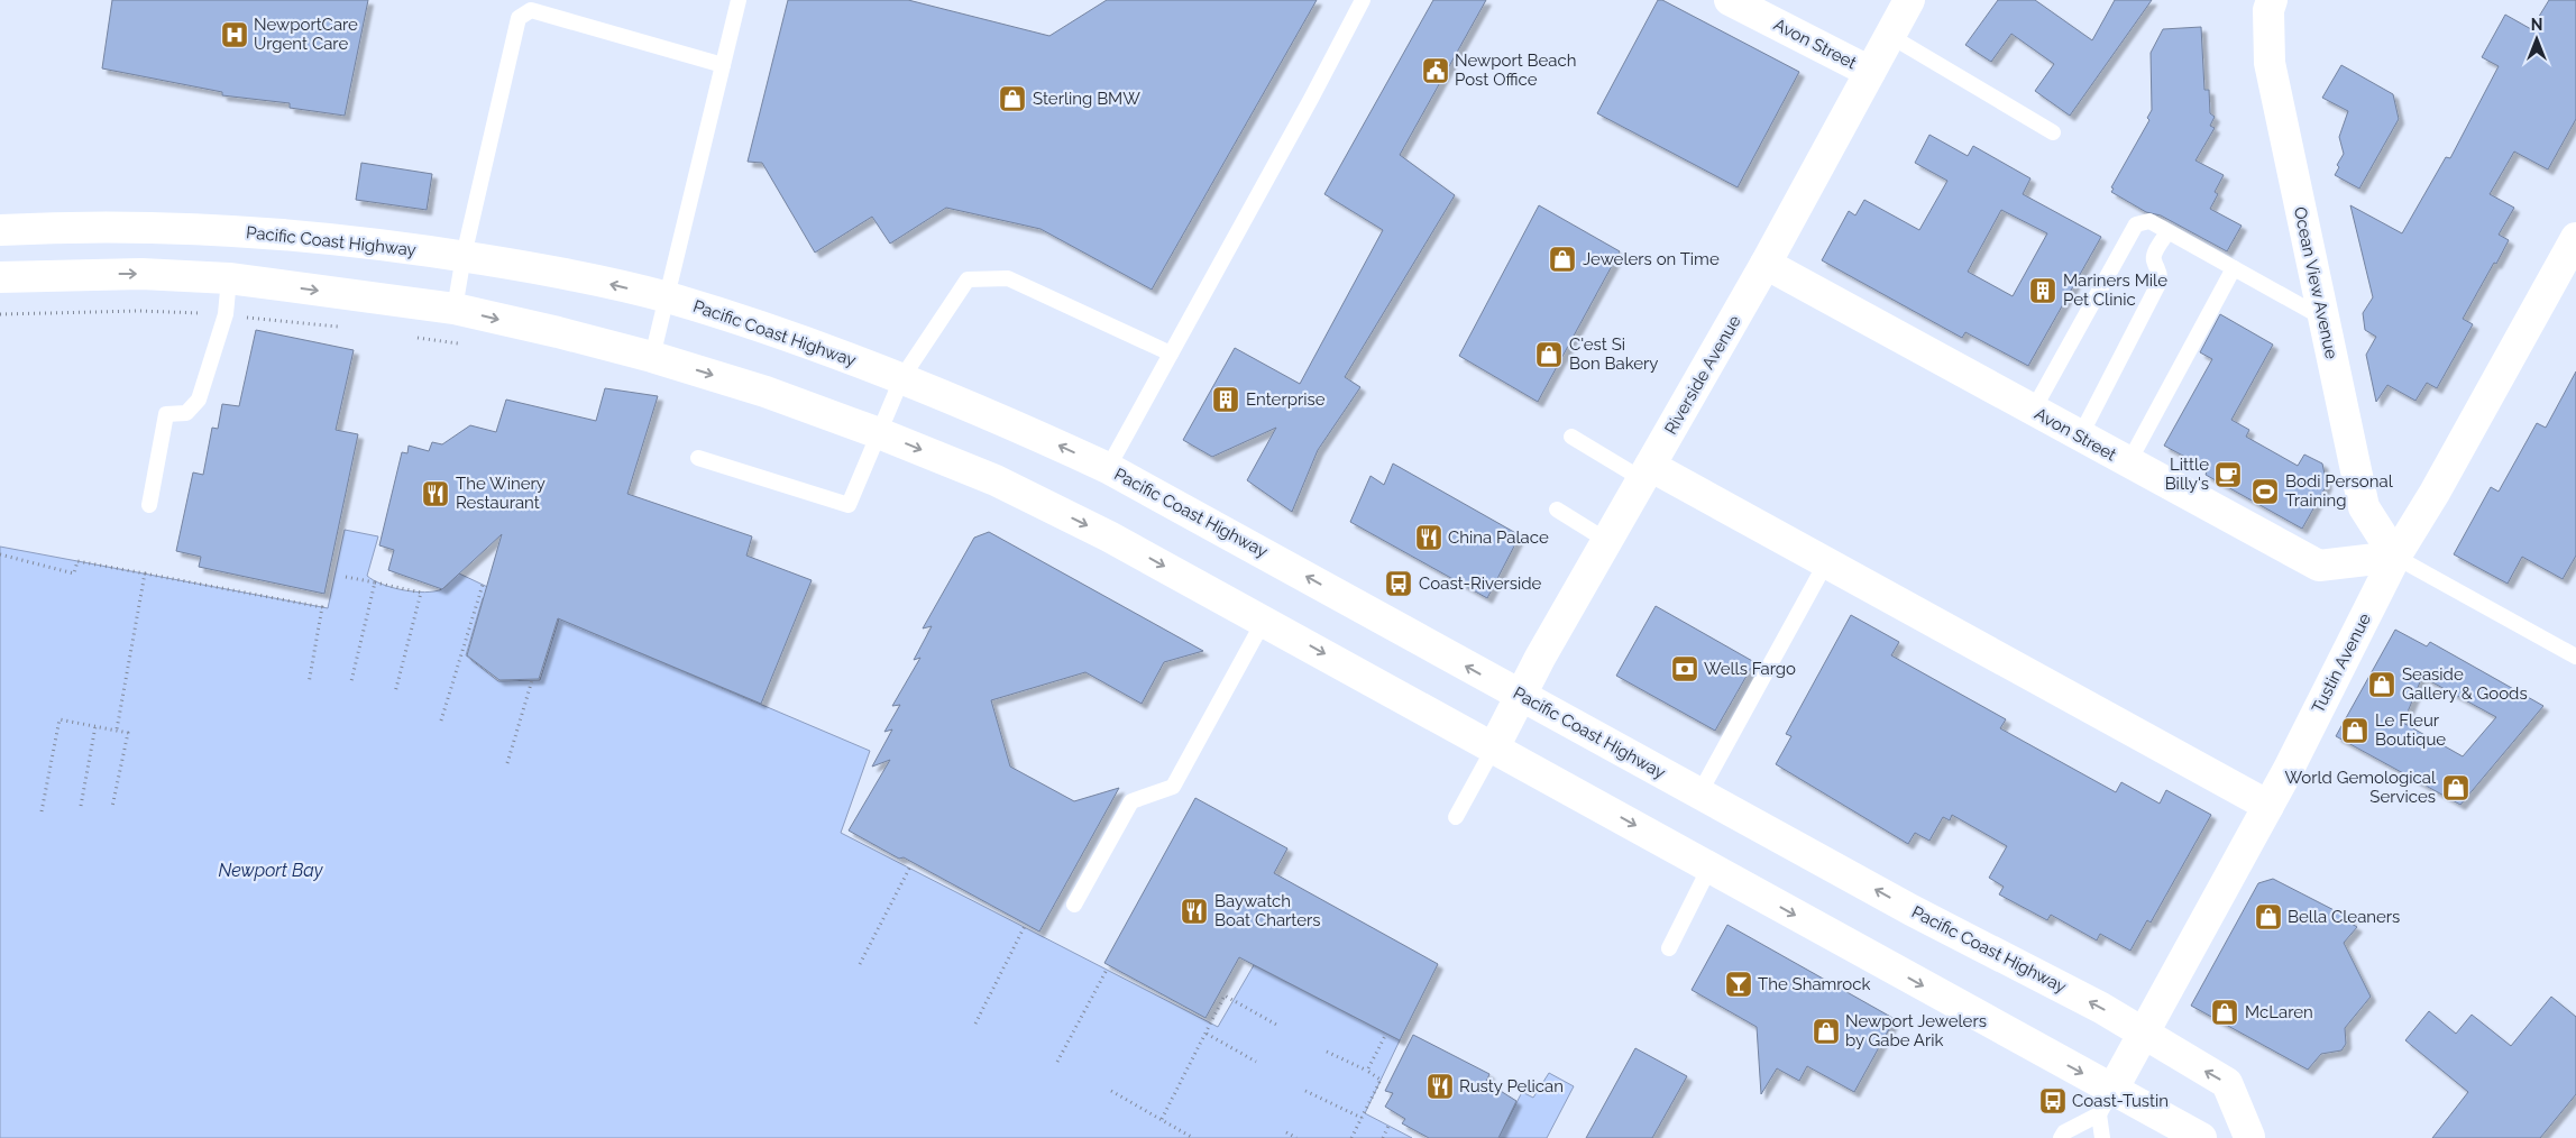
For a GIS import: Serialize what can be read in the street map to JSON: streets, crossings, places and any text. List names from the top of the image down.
{
  "streets": {
    "main road": [
      "Avon Street",
      "Pacific Coast Highway",
      "Ocean View Avenue",
      "Riverside Avenue",
      "Tustin Avenue"
    ]
  },
  "crossings": [
    ["Avon Street", "Ocean View Avenue"],
    ["Avon Street", "Riverside Avenue"],
    ["Avon Street", "Tustin Avenue"],
    ["Pacific Coast Highway", "Riverside Avenue"],
    ["Pacific Coast Highway", "Tustin Avenue"],
    ["Ocean View Avenue", "Tustin Avenue"]
  ],
  "water": ["Newport Bay"],
  "places": {
    "hospital": ["NewportCare Urgent Care"],
    "public building": ["Newport Beach Post Office"],
    "shop": [
      "Sterling BMW",
      "Jewelers on Time",
      "C'est Si Bon Bakery",
      "Seaside Gallery & Goods",
      "Le Fleur Boutique",
      "World Gemological Services",
      "Bella Cleaners",
      "McLaren",
      "Newport Jewelers by Gabe Arik"
    ],
    "building": ["Mariners Mile Pet Clinic", "Enterprise"],
    "cafe": ["Little Billy's"],
    "sports": ["Bodi Personal Training"],
    "restaurant": [
      "The Winery Restaurant",
      "China Palace",
      "Baywatch Boat Charters",
      "Rusty Pelican"
    ],
    "bus stop": ["Coast-Riverside", "Coast-Tustin"],
    "bank": ["Wells Fargo"],
    "bar": ["The Shamrock"]
  },
  "north": "top"
}
